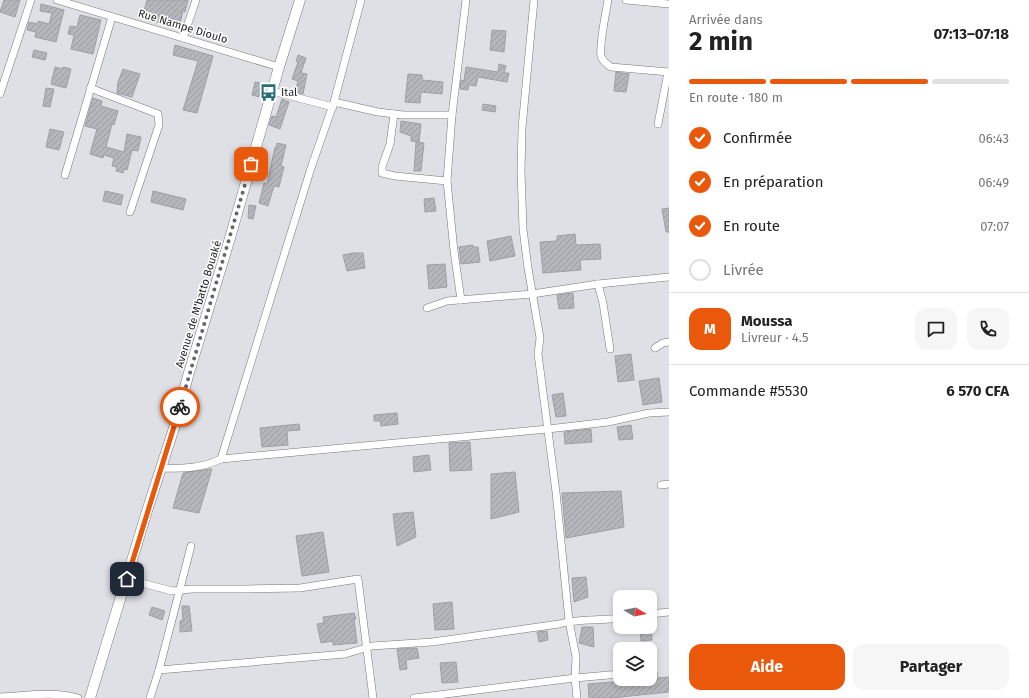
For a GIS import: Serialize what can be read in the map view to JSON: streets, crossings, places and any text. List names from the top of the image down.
{
  "streets": {
    "street": ["Rue Nampe Dioulo", "Avenue de M'batto Bouaké"]
  },
  "crossings": [
    ["Rue Nampe Dioulo", "Avenue de M'batto Bouaké"]
  ],
  "places": {
    "bus stop": ["Ital"]
  },
  "north": "right",
  "page": {
    "heading": ["2 min", "Arrivée dans", "07:13–07:18"],
    "panel": [
      "Moussa",
      "Livreur · 4.5",
      "Commande #5530",
      "6 570 CFA"
    ],
    "bar": "En route · 180 m",
    "list": [
      ["Confirmée", "06:43"],
      ["En préparation", "06:49"],
      ["En route", "07:07"],
      "Livrée"
    ],
    "round": "M",
    "buttons": ["Aide", "Partager"]
  }
}
